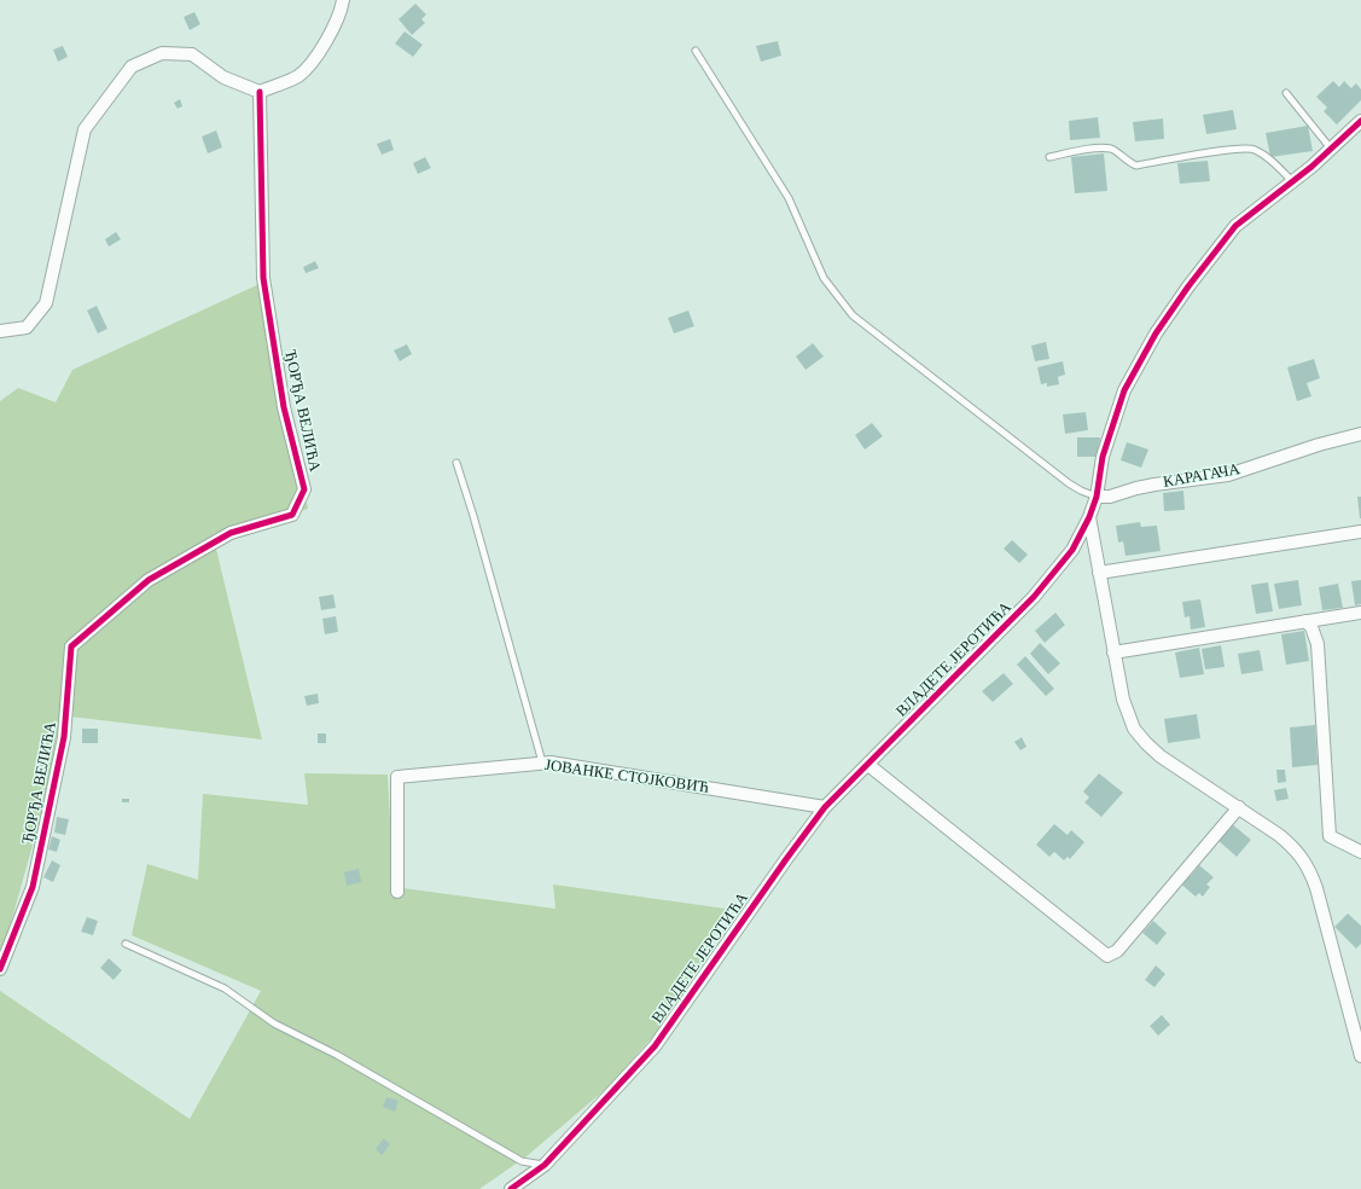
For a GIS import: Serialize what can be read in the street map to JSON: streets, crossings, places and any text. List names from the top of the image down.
{
  "streets": {
    "street": [
      "ЂОРЂА ВЕЛИЋА",
      "КАРАГАЧА",
      "ВЛАДЕТЕ ЈЕРОТИЋА",
      "ЈОВАНКЕ СТОЈКОВИЋ"
    ]
  },
  "crossings": [
    ["КАРАГАЧА", "ВЛАДЕТЕ ЈЕРОТИЋА"],
    ["ВЛАДЕТЕ ЈЕРОТИЋА", "ЈОВАНКЕ СТОЈКОВИЋ"]
  ]
}
